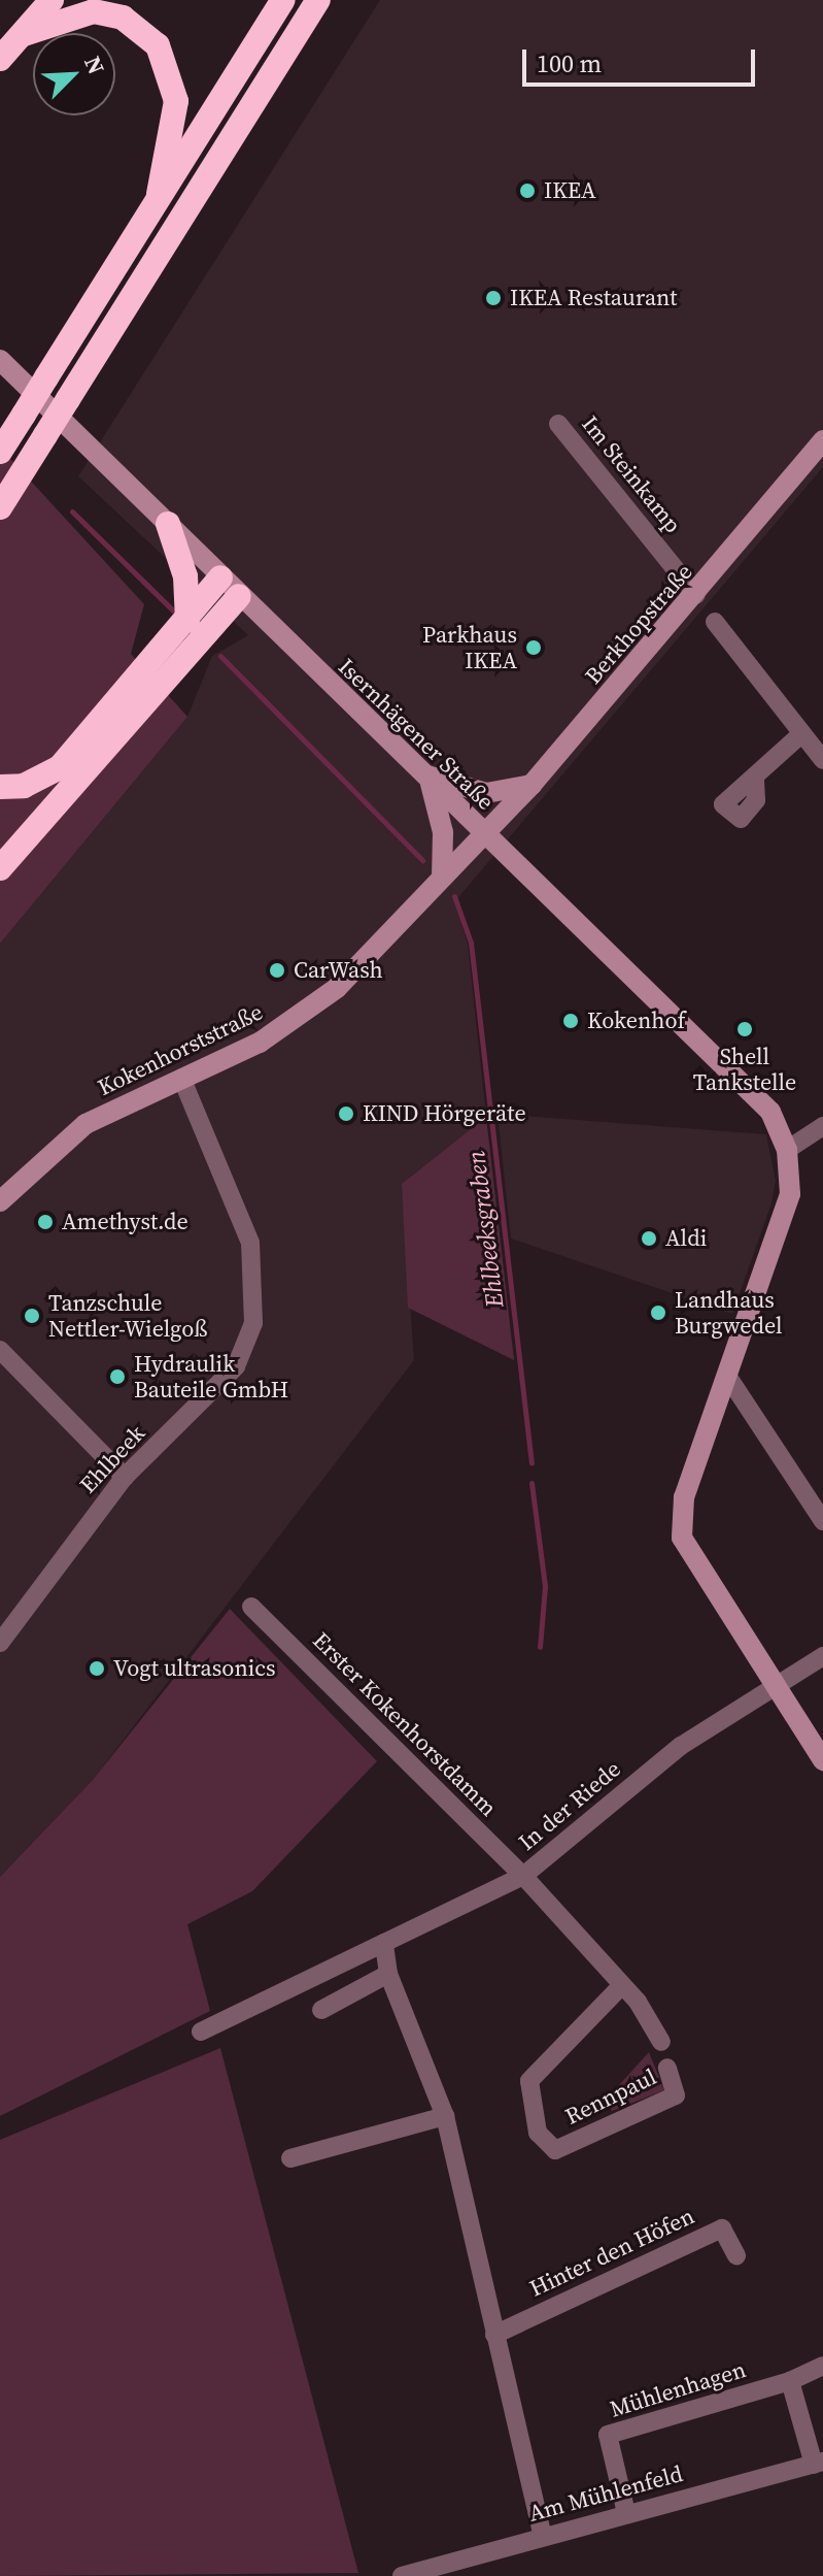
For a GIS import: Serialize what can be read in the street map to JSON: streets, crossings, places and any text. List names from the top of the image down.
{
  "streets": {
    "main road": ["Berkhopstraße", "Isernhägener Straße", "Kokenhorststraße"],
    "street": [
      "Im Steinkamp",
      "Ehlbeek",
      "Erster Kokenhorstdamm",
      "In der Riede",
      "Rennpaul",
      "Hinter den Höfen",
      "Mühlenhagen",
      "Am Mühlenfeld"
    ]
  },
  "crossings": [
    ["Im Steinkamp", "Berkhopstraße"],
    ["Berkhopstraße", "Isernhägener Straße"],
    ["Berkhopstraße", "Kokenhorststraße"],
    ["Isernhägener Straße", "Kokenhorststraße"],
    ["Kokenhorststraße", "Ehlbeek"],
    ["Erster Kokenhorstdamm", "In der Riede"],
    ["Erster Kokenhorstdamm", "Rennpaul"],
    ["In der Riede", "Rennpaul"],
    ["Mühlenhagen", "Am Mühlenfeld"]
  ],
  "water": ["Ehlbeeksgraben"],
  "places": [
    "IKEA",
    "IKEA Restaurant",
    "Parkhaus IKEA",
    "CarWash",
    "Kokenhof",
    "Shell Tankstelle",
    "KIND Hörgeräte",
    "Amethyst.de",
    "Aldi",
    "Landhaus Burgwedel",
    "Tanzschule Nettler-Wielgoß",
    "Hydraulik Bauteile GmbH",
    "Vogt ultrasonics"
  ],
  "scale_bar": "100 m",
  "north": "top right"
}
